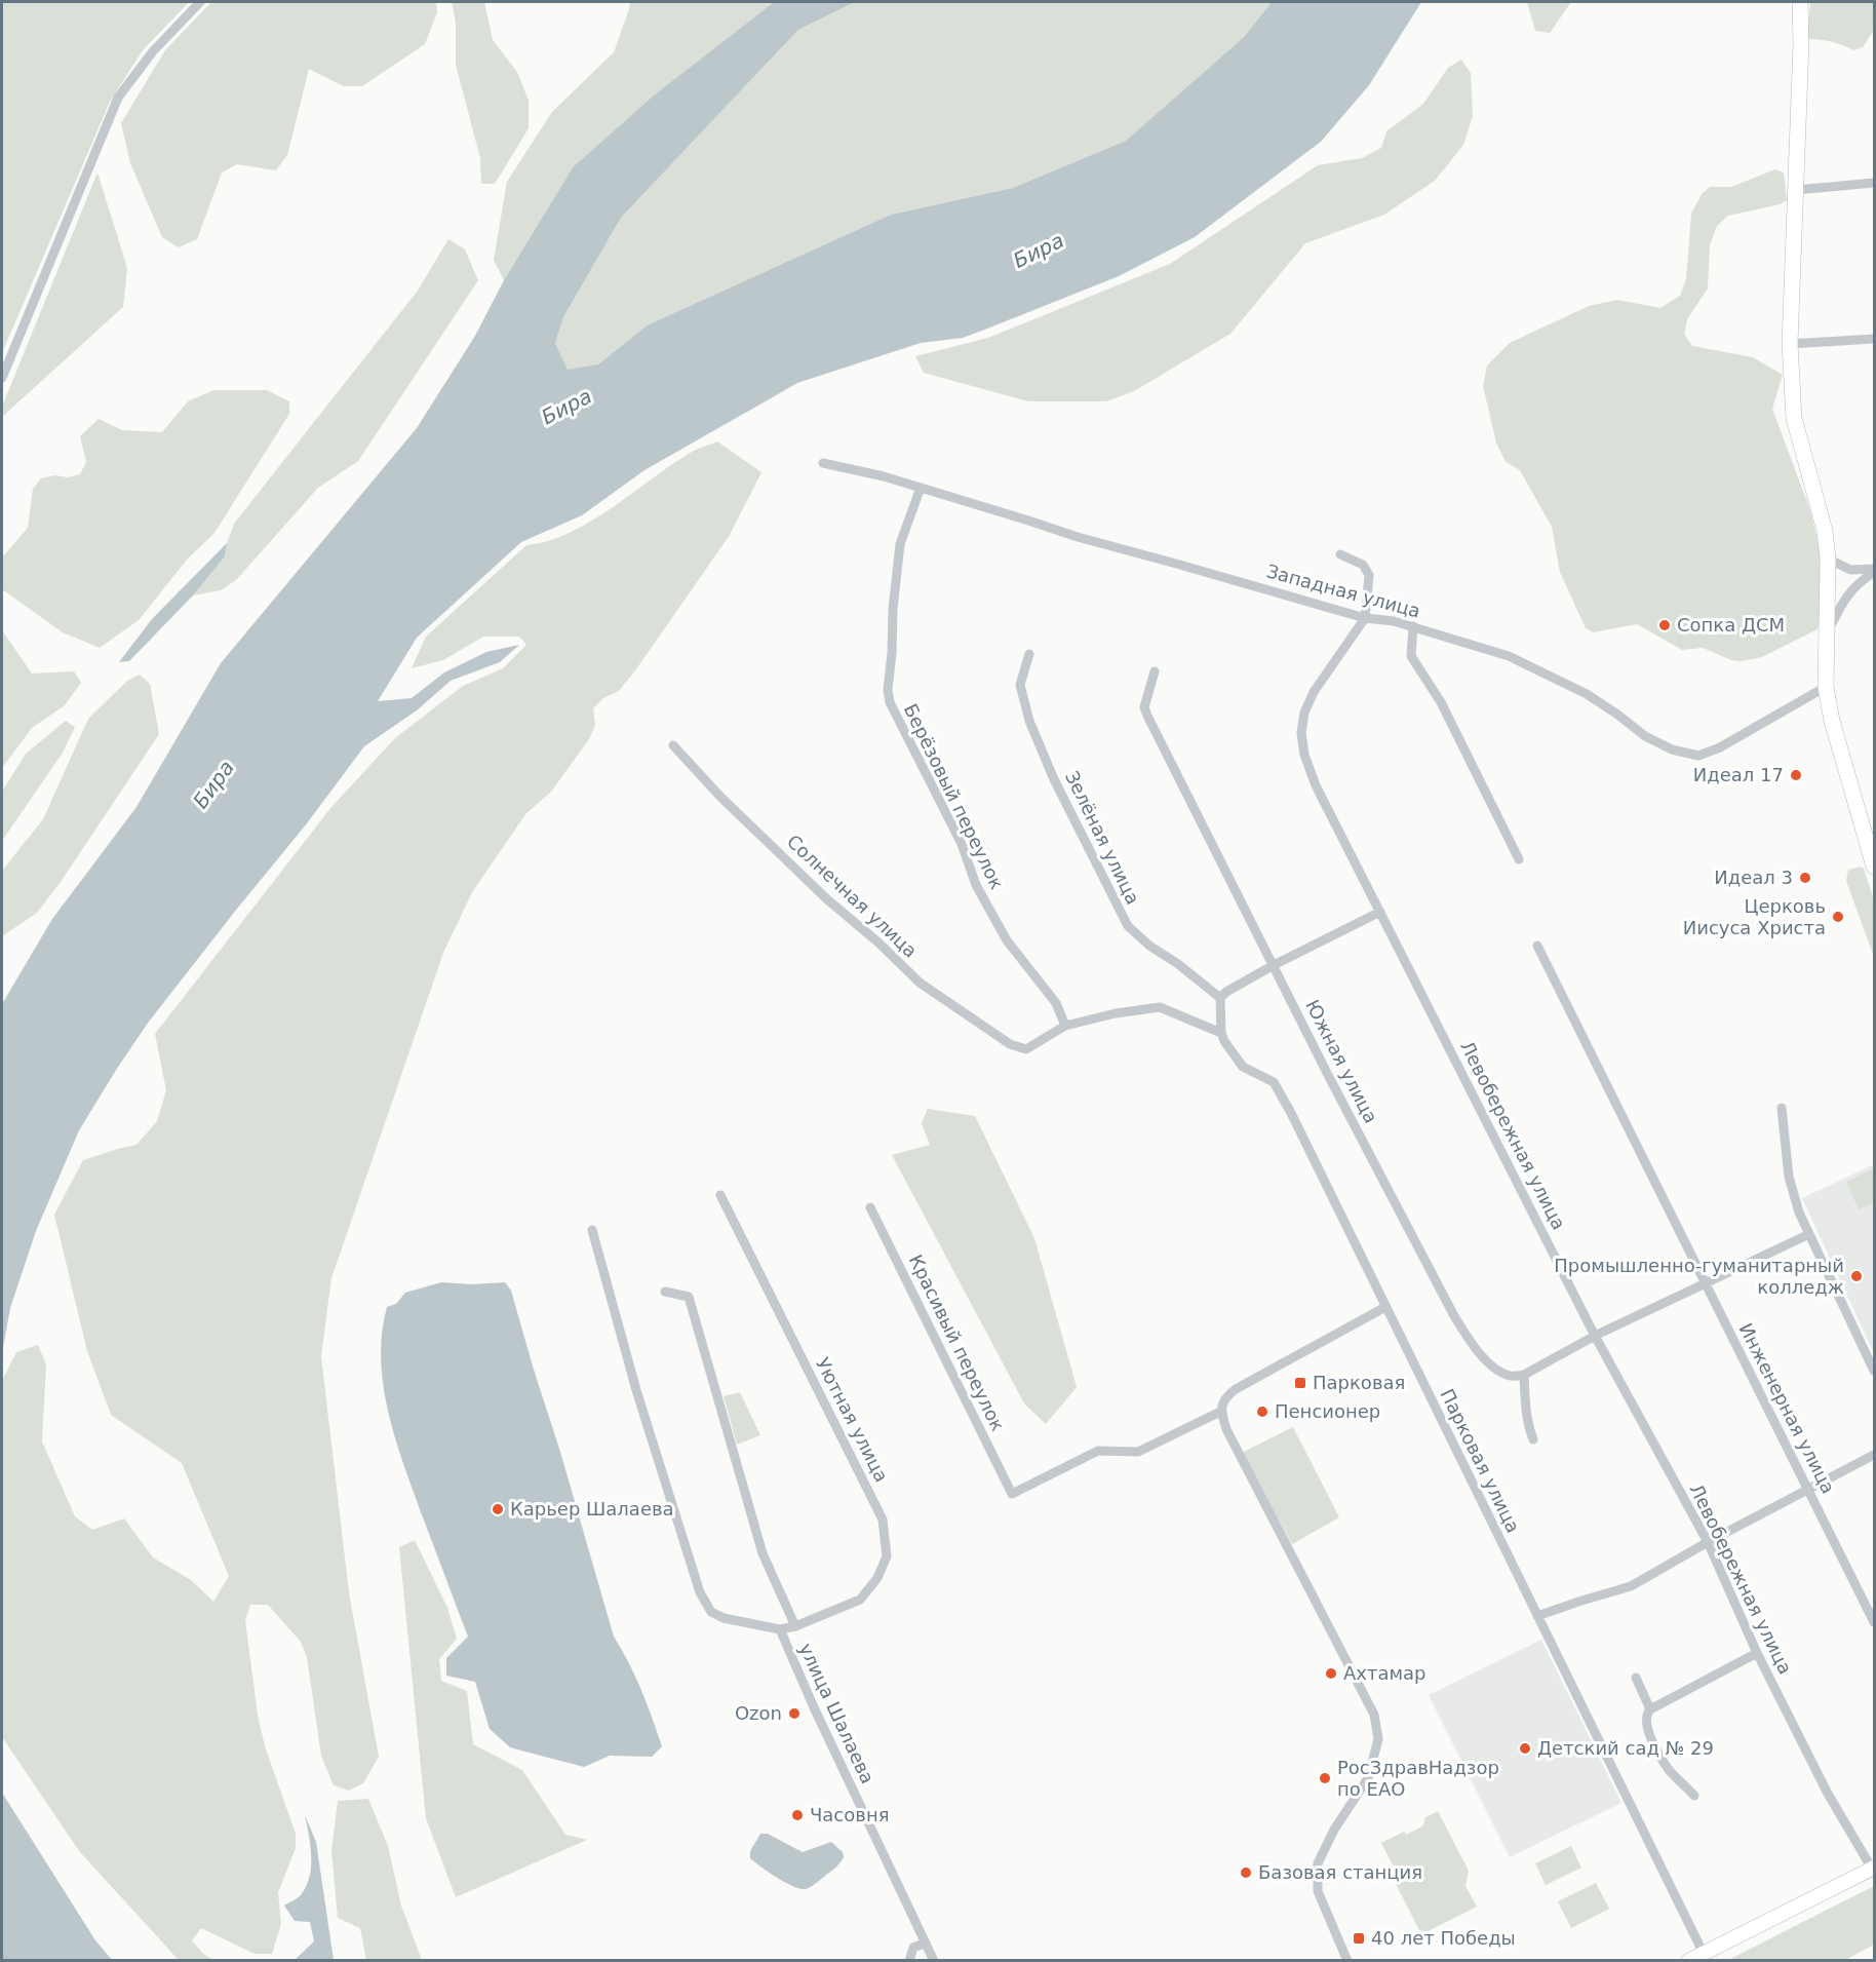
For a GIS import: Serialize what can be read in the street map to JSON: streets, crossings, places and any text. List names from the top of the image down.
{
  "streets": {
    "street": [
      "Западная улица",
      "Берёзовый переулок",
      "Зелёная улица",
      "Солнечная улица",
      "Южная улица",
      "Левобережная улица",
      "Красивый переулок",
      "Инженерная улица",
      "Уютная улица",
      "Парковая улица",
      "улица Шалаева"
    ]
  },
  "crossings": [
    ["Западная улица", "Берёзовый переулок"],
    ["Западная улица", "Левобережная улица"],
    ["Берёзовый переулок", "Солнечная улица"],
    ["Уютная улица", "улица Шалаева"]
  ],
  "water": ["Бира"],
  "places": {
    "other": [
      "Сопка ДСМ",
      "Идеал 17",
      "Идеал 3",
      "Церковь Иисуса Христа",
      "Промышленно-гуманитарный колледж",
      "Пенсионер",
      "Карьер Шалаева",
      "Ахтамар",
      "Ozon",
      "Детский сад № 29",
      "РосЗдравНадзор по ЕАО",
      "Часовня",
      "Базовая станция"
    ],
    "transit": ["Парковая", "40 лет Победы"]
  }
}
